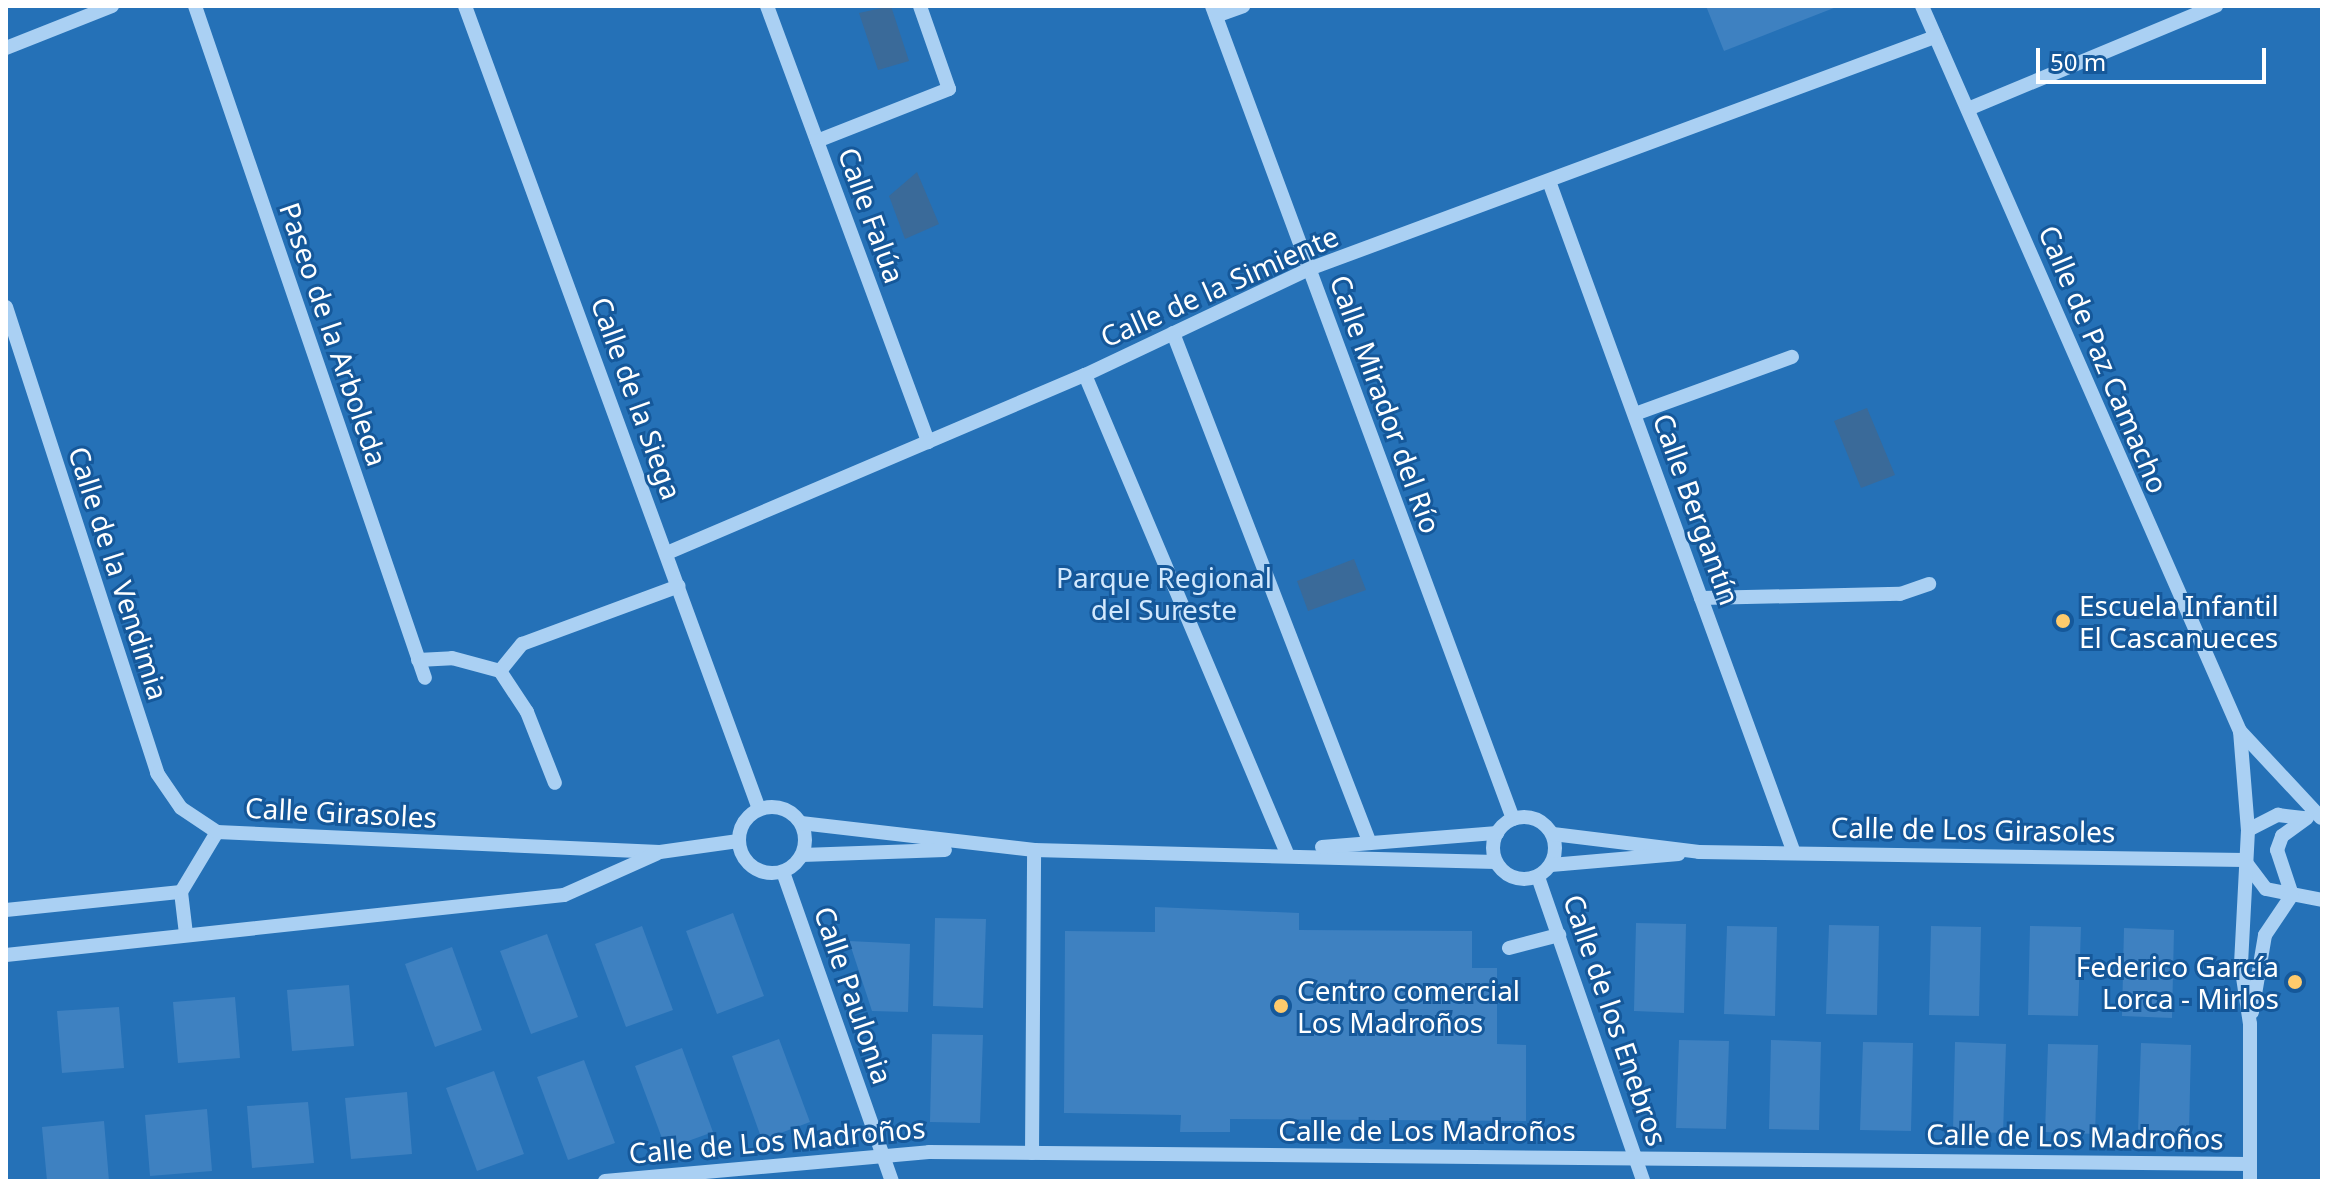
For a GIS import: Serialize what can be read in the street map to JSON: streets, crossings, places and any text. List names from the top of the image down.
{
  "streets": {
    "street": [
      "Calle Falúa",
      "Calle de la Simiente",
      "Paseo de la Arboleda",
      "Calle de Paz Camacho",
      "Calle de la Siega",
      "Calle Mirador del Río",
      "Calle Bergantín",
      "Calle de la Vendimia",
      "Calle Girasoles",
      "Calle de Los Girasoles",
      "Calle Paulonia",
      "Calle de los Enebros",
      "Calle de Los Madroños"
    ]
  },
  "crossings": [
    ["Calle Falúa", "Calle de la Simiente"],
    ["Calle de la Simiente", "Calle de Paz Camacho"],
    ["Calle de la Simiente", "Calle de la Siega"],
    ["Calle de la Simiente", "Calle Mirador del Río"],
    ["Calle de la Simiente", "Calle Bergantín"],
    ["Calle de Paz Camacho", "Calle de Los Girasoles"],
    ["Calle de la Siega", "Calle Girasoles"],
    ["Calle de la Siega", "Calle Paulonia"],
    ["Calle Mirador del Río", "Calle de Los Girasoles"],
    ["Calle Mirador del Río", "Calle de los Enebros"],
    ["Calle Bergantín", "Calle de Los Girasoles"],
    ["Calle de la Vendimia", "Calle Girasoles"],
    ["Calle Girasoles", "Calle Paulonia"],
    ["Calle de Los Girasoles", "Calle de los Enebros"],
    ["Calle Paulonia", "Calle de Los Madroños"],
    ["Calle de los Enebros", "Calle de Los Madroños"]
  ],
  "parks": ["Parque Regional del Sureste"],
  "places": ["Escuela Infantil El Cascanueces", "Federico García Lorca - Mirlos", "Centro comercial Los Madroños"],
  "scale_bar": "50 m"
}
